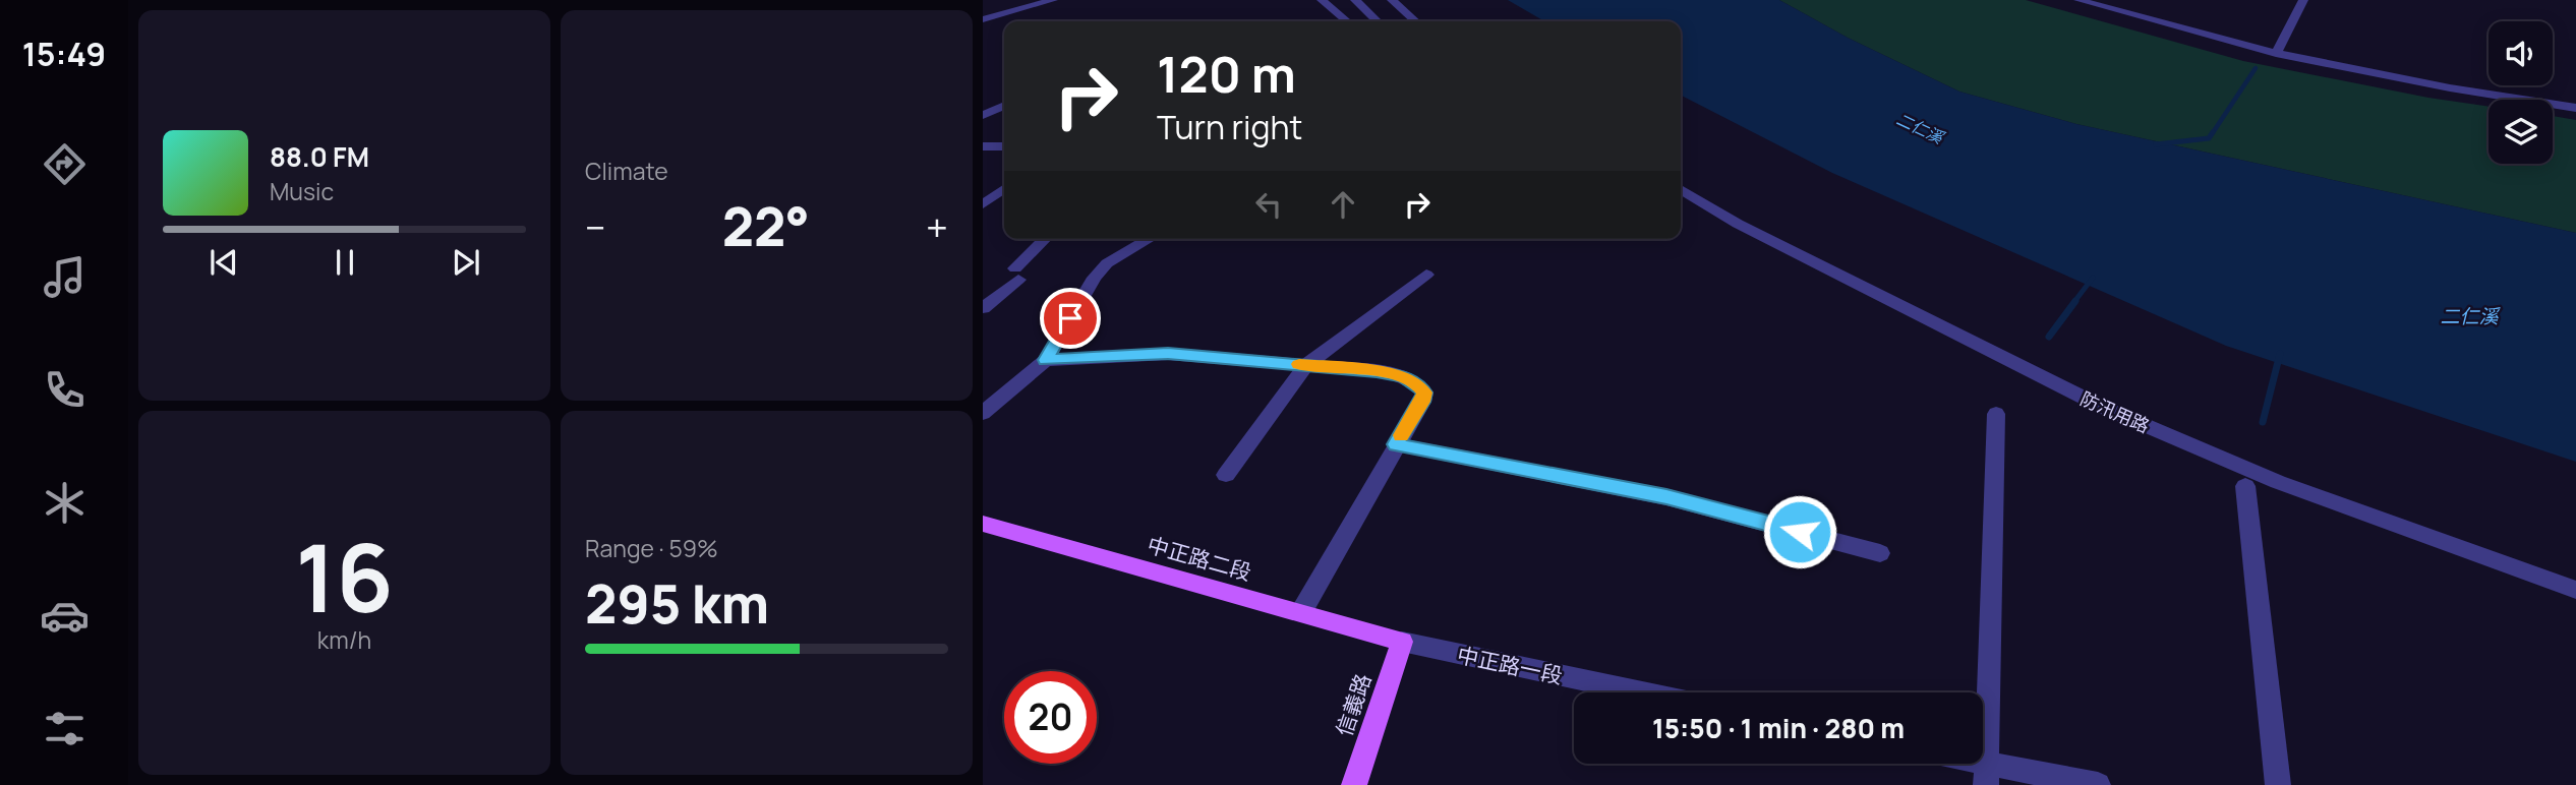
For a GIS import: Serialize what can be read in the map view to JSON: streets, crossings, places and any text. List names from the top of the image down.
{
  "streets": {
    "main road": ["中正路二段", "信義路"],
    "street": ["防汛用路", "中正路一段"]
  },
  "crossings": [
    ["中正路二段", "中正路一段"],
    ["中正路二段", "信義路"],
    ["中正路一段", "信義路"]
  ],
  "water": ["二仁溪"],
  "page": {
    "tabs": "15:49",
    "tile": [
      "Climate",
      ["16", "km/h"],
      ["Range · 59%", "295 km"]
    ],
    "turn": ["120 m", "Turn right"],
    "song": ["88.0 FM", "Music"],
    "heat": ["−", "22°", "+"],
    "limit": "20",
    "trip": "15:50 · 1 min · 280 m"
  }
}
